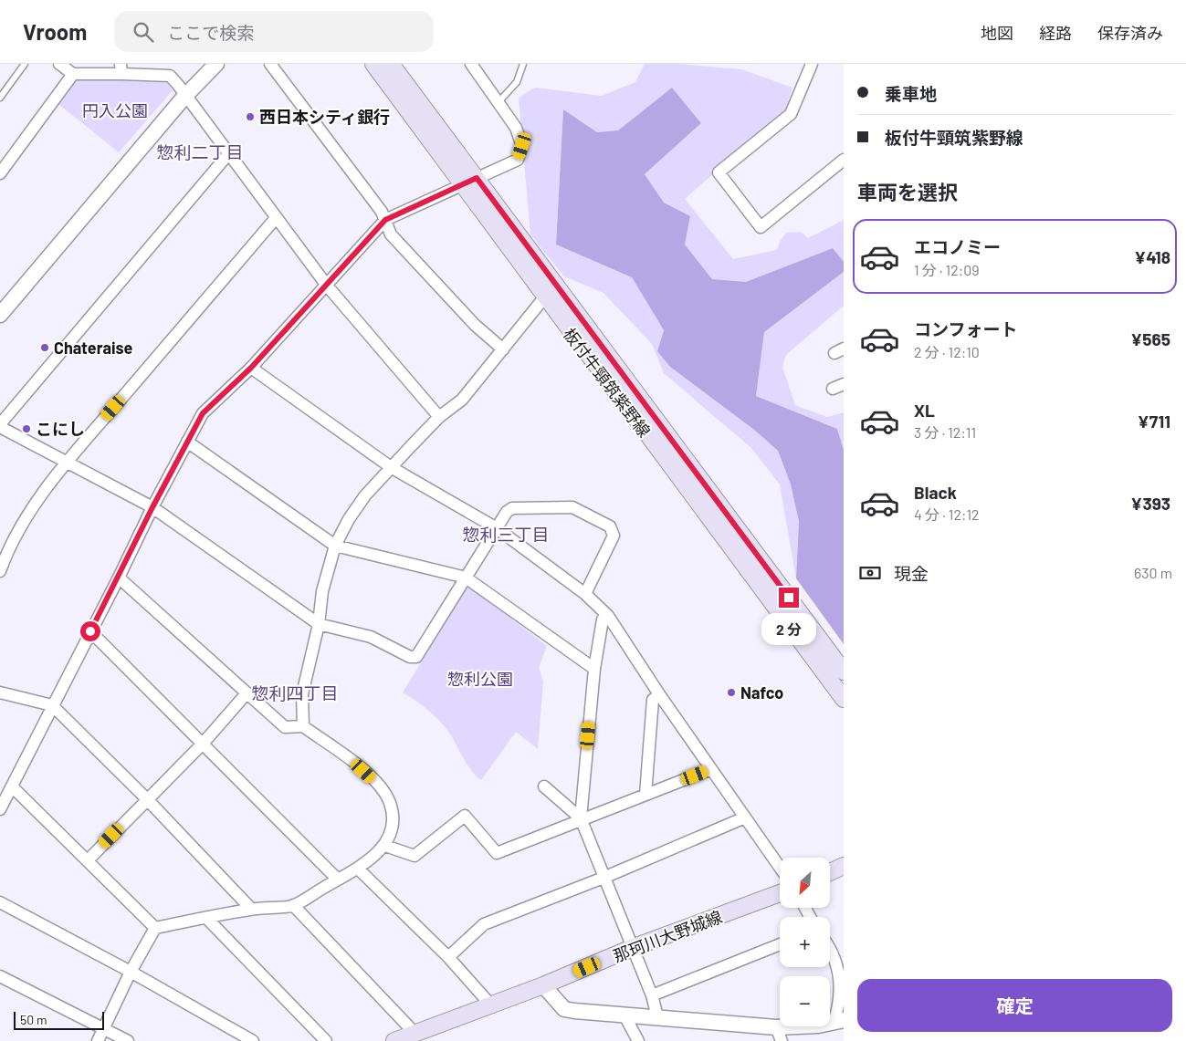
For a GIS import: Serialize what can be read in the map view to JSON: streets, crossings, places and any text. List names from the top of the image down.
{
  "streets": {
    "main road": ["板付牛頸筑紫野線", "那珂川大野城線"]
  },
  "districts": ["惣利二丁目", "惣利三丁目", "惣利四丁目"],
  "parks": ["円入公園", "惣利公園"],
  "places": [
    "西日本シティ銀行",
    "Chateraise",
    "こにし",
    "Nafco"
  ],
  "scale_bar": "50 m",
  "north": "bottom left",
  "page": {
    "header": "Vroom",
    "search": "ここで検索",
    "nav": ["地図", "経路", "保存済み"],
    "banner": ["乗車地", "板付牛頸筑紫野線"],
    "heading": "車両を選択",
    "list": [
      {
        "name": "エコノミー",
        "note": "1 分 · 12:09",
        "value": "¥418"
      },
      {
        "name": "コンフォート",
        "note": "2 分 · 12:10",
        "value": "¥565"
      },
      {
        "name": "XL",
        "note": "3 分 · 12:11",
        "value": "¥711"
      },
      {
        "name": "Black",
        "note": "4 分 · 12:12",
        "value": "¥393"
      }
    ],
    "pay": ["現金", "630 m"],
    "bubble": "2 分",
    "map_buttons": ["+", "−"],
    "buttons": "確定",
    "scale": "50 m"
  }
}
